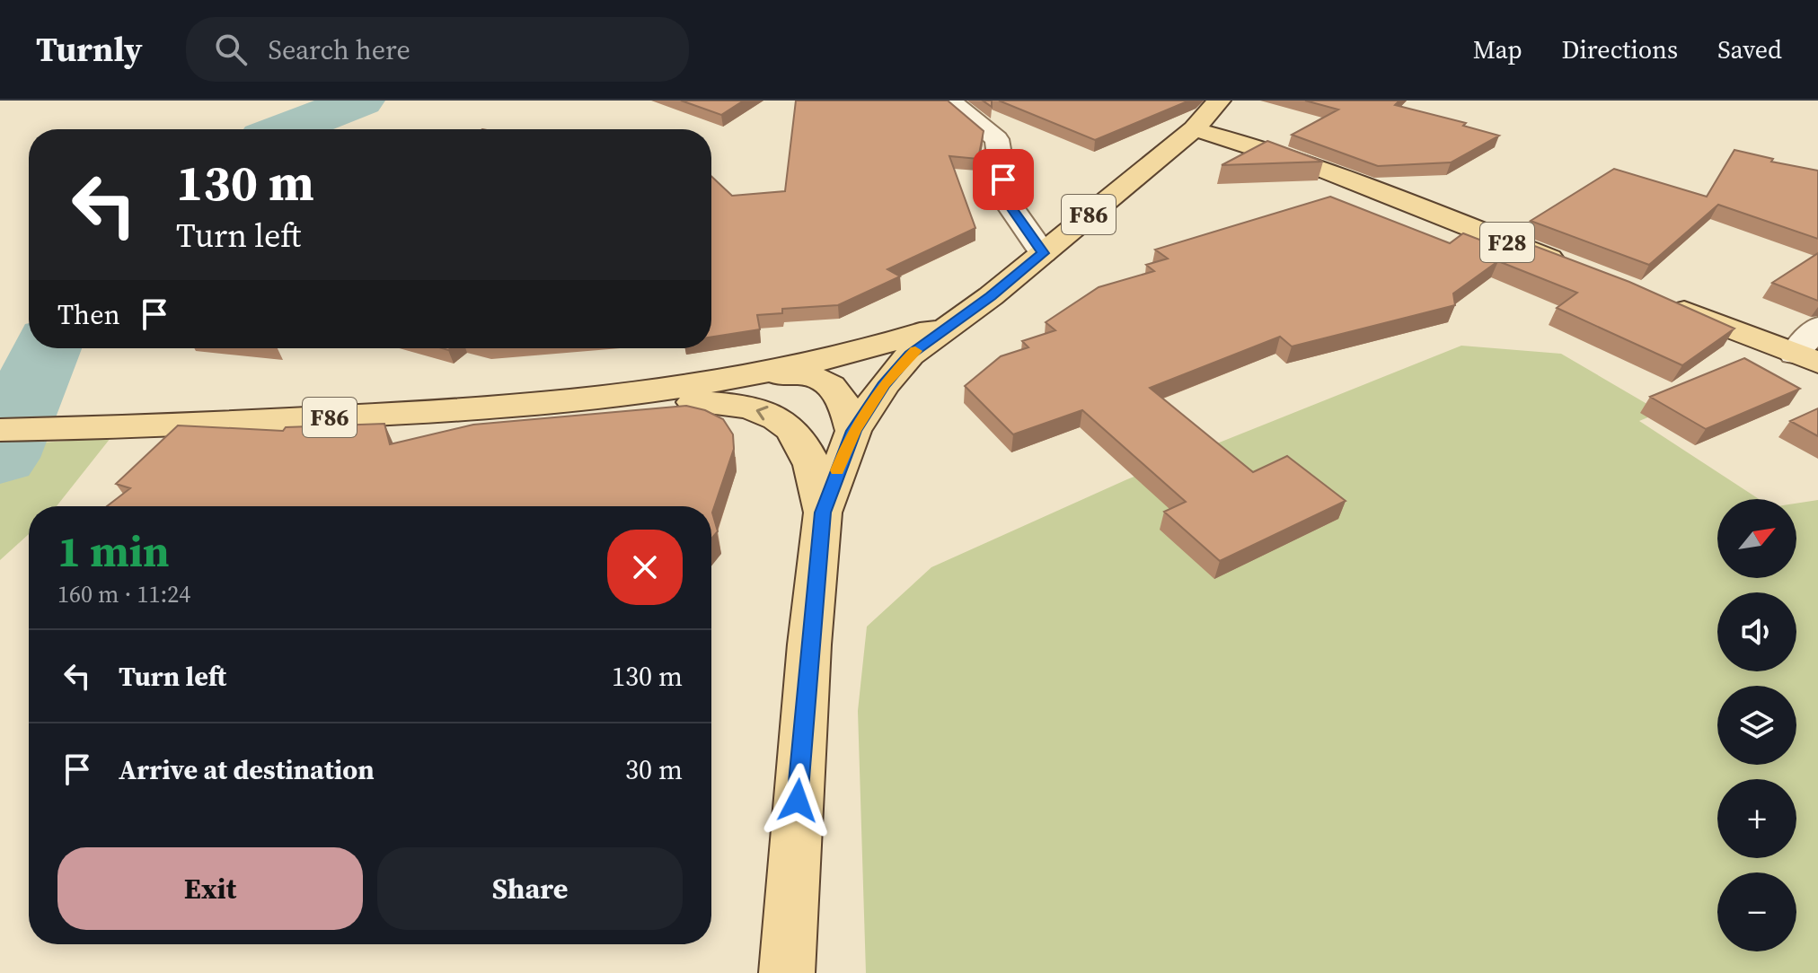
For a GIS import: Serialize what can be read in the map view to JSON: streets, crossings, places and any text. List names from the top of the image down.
{
  "streets": {
    "main road": ["F86", "F28"]
  },
  "crossings": [
    ["F86", "F28"]
  ],
  "north": "top right",
  "page": {
    "header": "Turnly",
    "search": "Search here",
    "nav": ["Map", "Directions", "Saved"],
    "turn": ["130 m", "Turn left"],
    "then": "Then",
    "map_buttons": ["+", "−"],
    "heading": ["1 min", "160 m · 11:24"],
    "list": [
      {
        "name": "Turn left",
        "value": "130 m"
      },
      {
        "name": "Arrive at destination",
        "value": "30 m"
      }
    ],
    "buttons": ["Exit", "Share"]
  }
}
